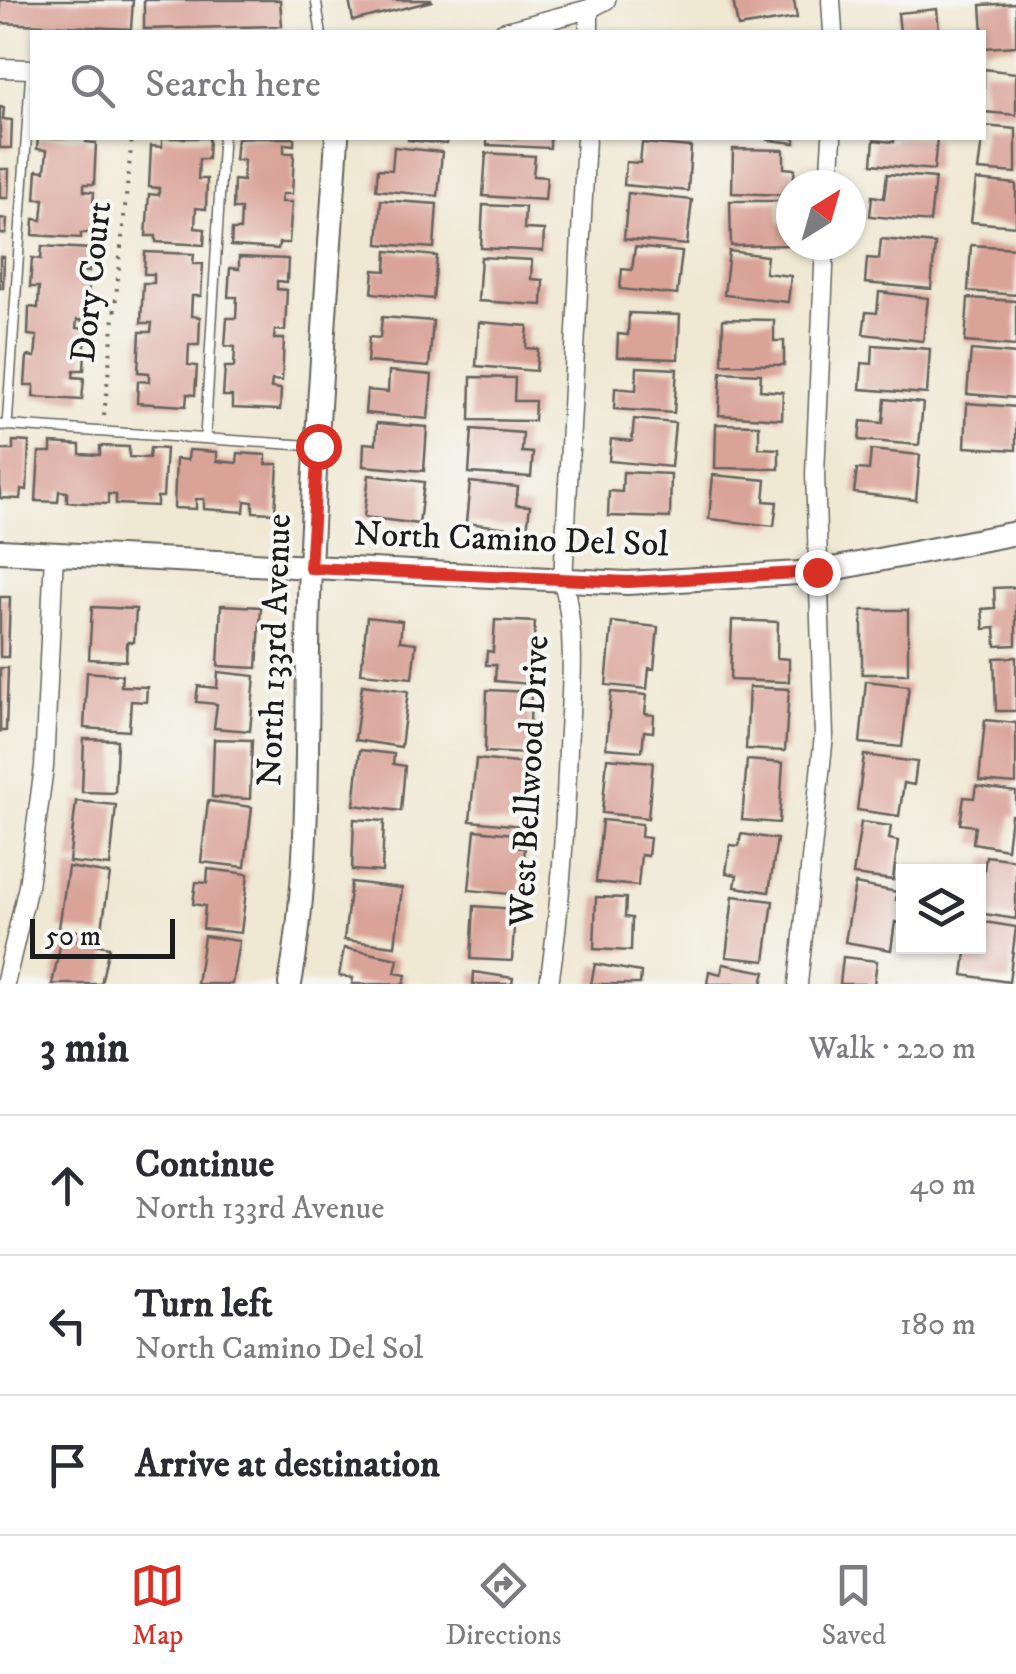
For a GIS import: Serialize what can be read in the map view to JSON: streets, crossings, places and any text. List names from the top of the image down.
{
  "streets": {
    "street": ["North Camino Del Sol", "North 133rd Avenue", "West Bellwood Drive"],
    "path": ["Dory Court"]
  },
  "crossings": [
    ["North Camino Del Sol", "North 133rd Avenue"],
    ["North Camino Del Sol", "West Bellwood Drive"]
  ],
  "scale_bar": "50 m",
  "north": "top right",
  "page": {
    "search": "Search here",
    "scale": "50 m",
    "heading": ["3 min", "Walk · 220 m"],
    "list": [
      ["Continue", "North 133rd Avenue", "40 m"],
      ["Turn left", "North Camino Del Sol", "180 m"],
      "Arrive at destination"
    ],
    "nav": ["Map", "Directions", "Saved"]
  }
}
